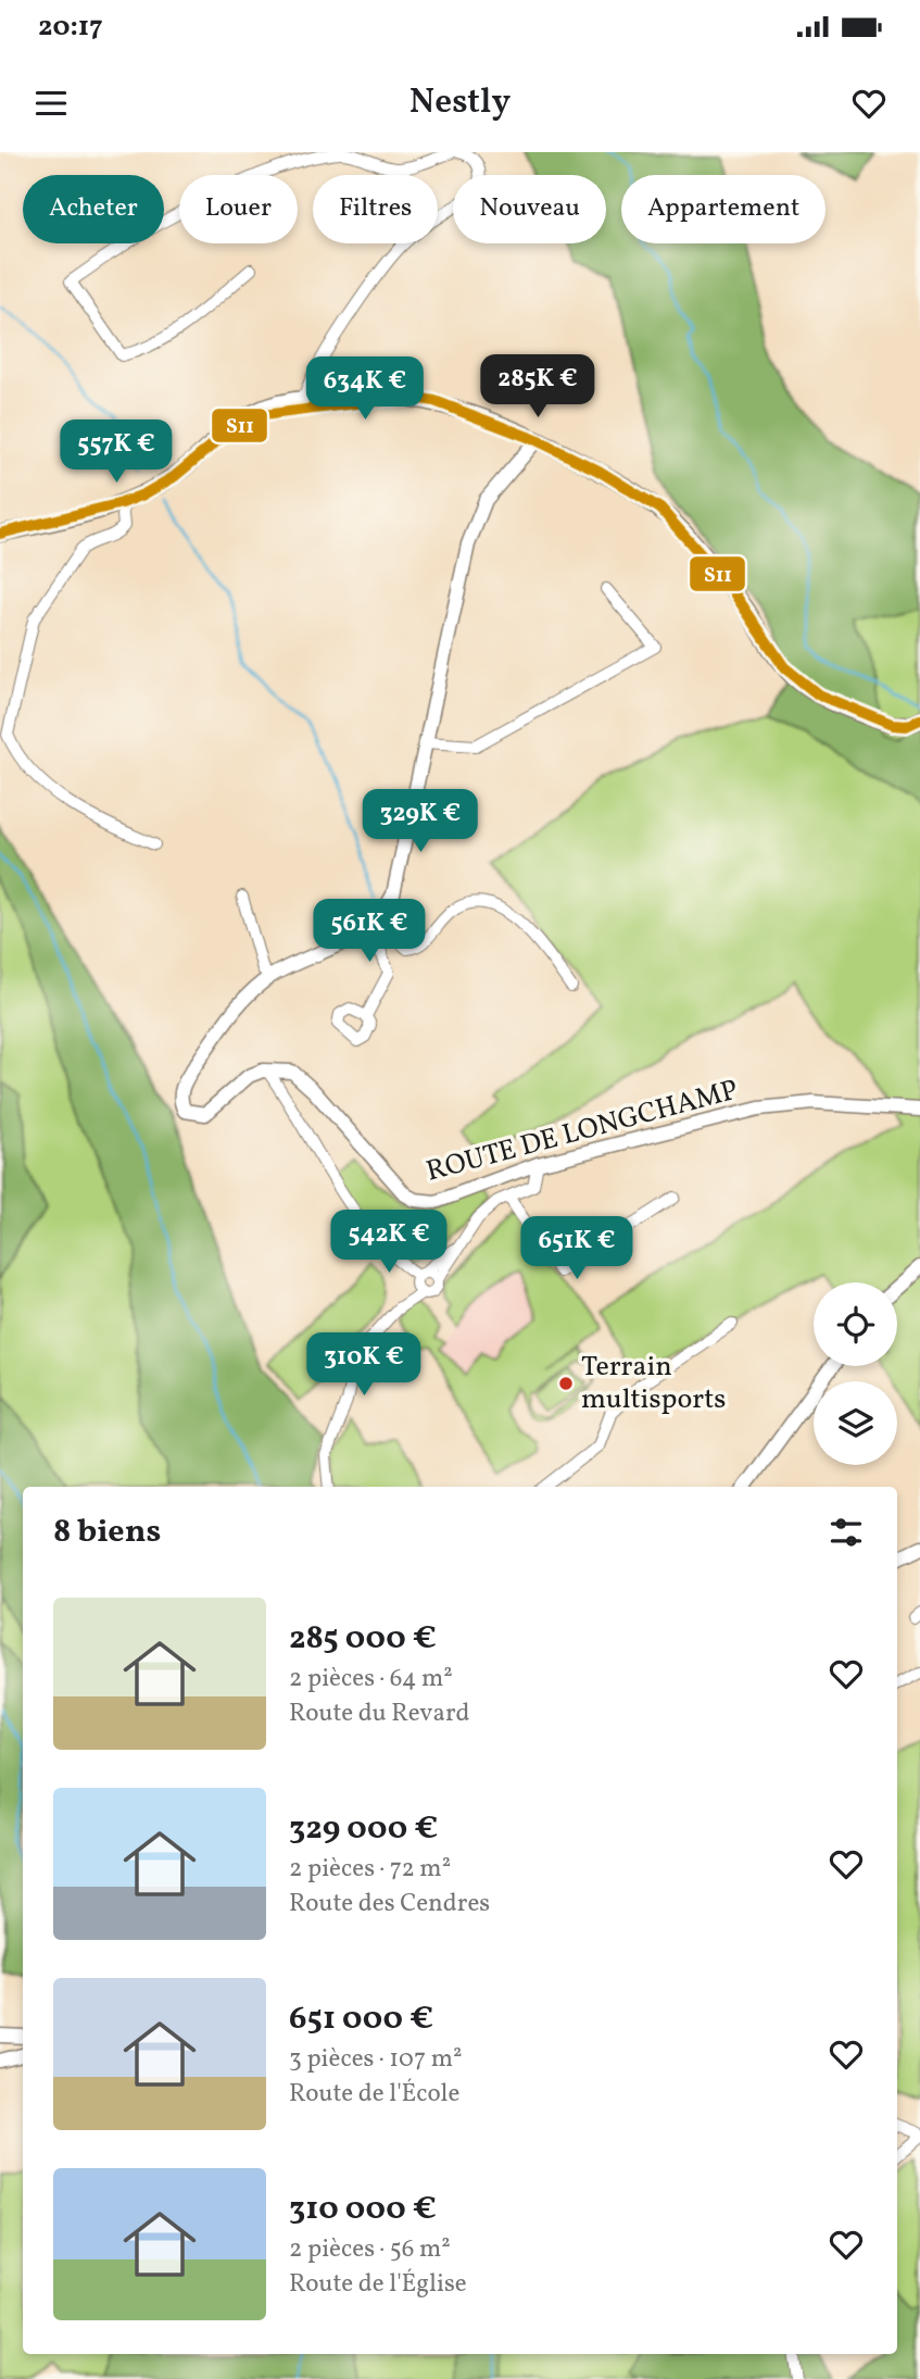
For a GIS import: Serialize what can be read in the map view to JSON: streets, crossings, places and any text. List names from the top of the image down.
{
  "streets": {
    "street": ["ROUTE DE LONGCHAMP"]
  },
  "places": ["Terrain multisports"],
  "lines": ["transit line S11"],
  "page": {
    "status": "20:17",
    "header": "Nestly",
    "chip": [
      "Acheter",
      "Louer",
      "Filtres",
      "Nouveau",
      "Appartement"
    ],
    "price": [
      "285K €",
      "634K €",
      "557K €",
      "329K €",
      "561K €",
      "542K €",
      "651K €",
      "310K €"
    ],
    "heading": "8 biens",
    "list": [
      {
        "name": "285 000 €",
        "note": "2 pièces · 64 m² · Route du Revard"
      },
      {
        "name": "329 000 €",
        "note": "2 pièces · 72 m² · Route des Cendres"
      },
      {
        "name": "651 000 €",
        "note": "3 pièces · 107 m² · Route de l'École"
      },
      {
        "name": "310 000 €",
        "note": "2 pièces · 56 m² · Route de l'Église"
      }
    ]
  }
}
